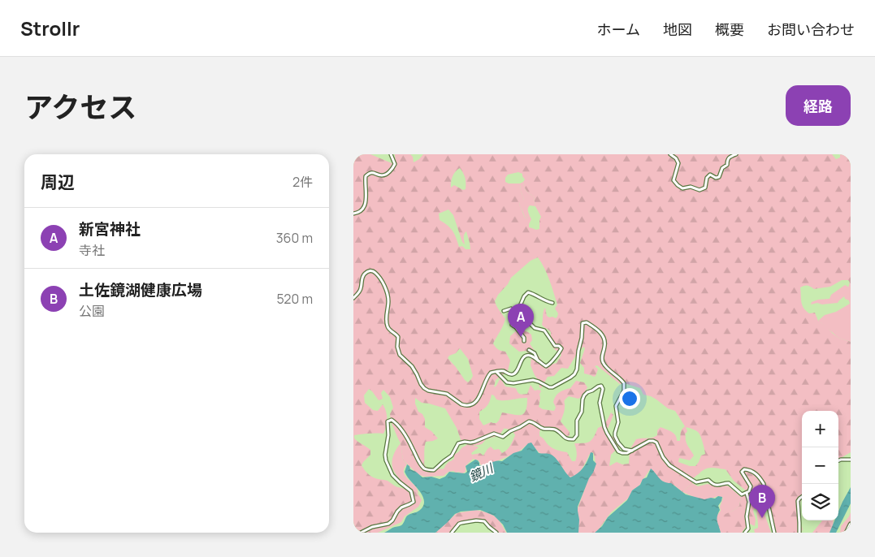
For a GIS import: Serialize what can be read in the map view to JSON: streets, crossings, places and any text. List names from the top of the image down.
{
  "water": ["鏡川"],
  "page": {
    "header": "Strollr",
    "nav": [
      "ホーム",
      "地図",
      "概要",
      "お問い合わせ"
    ],
    "title": "アクセス",
    "buttons": "経路",
    "heading": ["周辺", "2件"],
    "list": [
      {
        "mark": "A",
        "name": "新宮神社",
        "note": "寺社",
        "value": "360 m"
      },
      {
        "mark": "B",
        "name": "土佐鏡湖健康広場",
        "note": "公園",
        "value": "520 m"
      }
    ],
    "pins": ["A", "B"],
    "map_buttons": ["+", "−"]
  }
}
